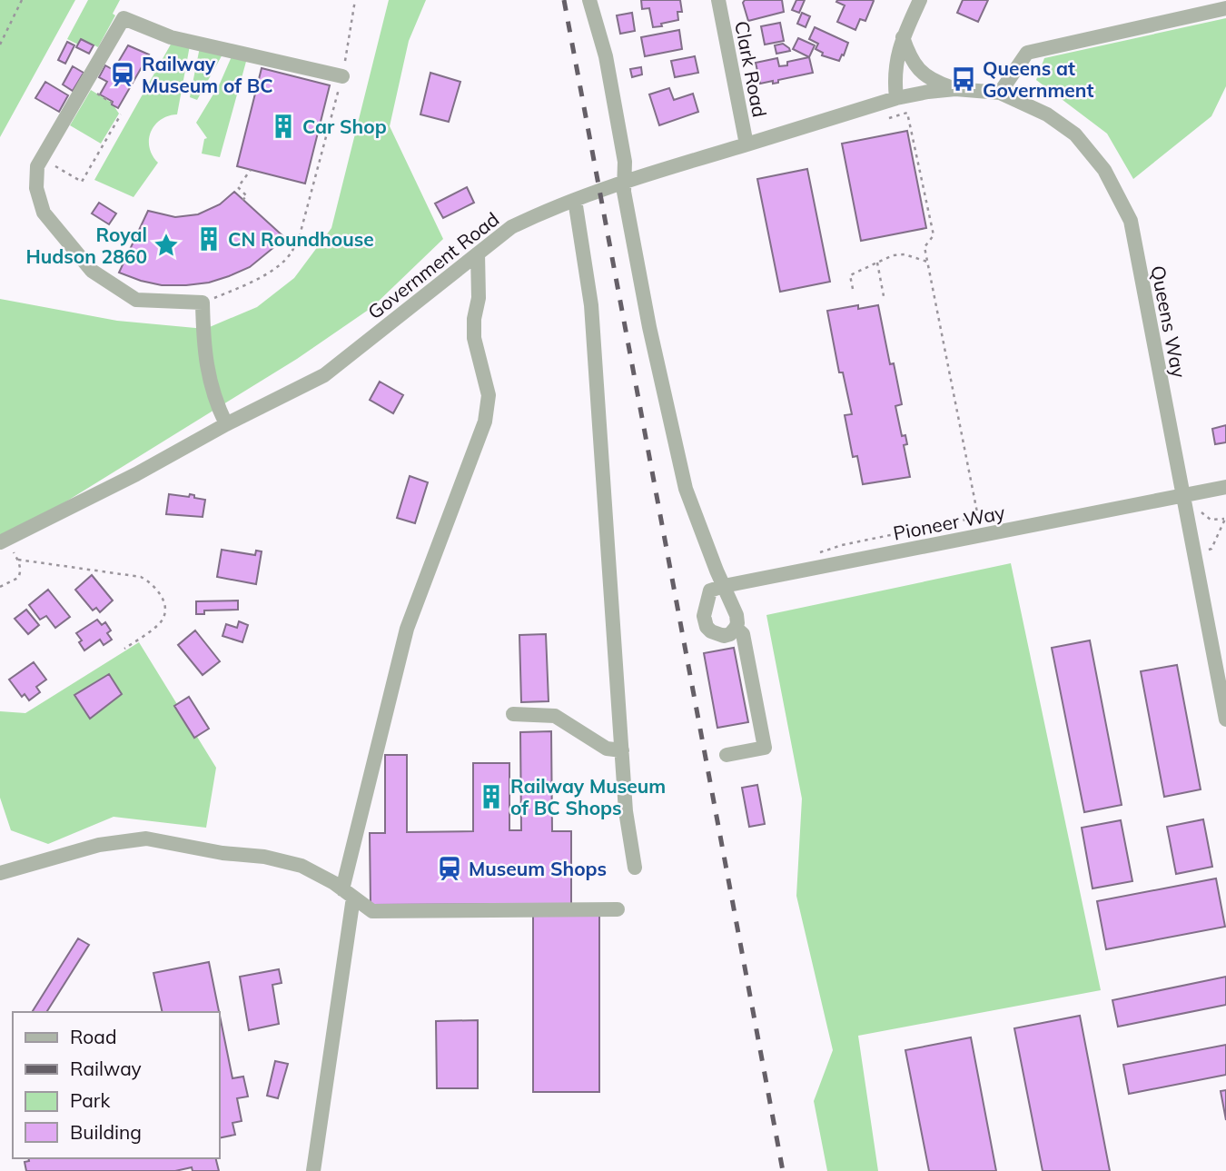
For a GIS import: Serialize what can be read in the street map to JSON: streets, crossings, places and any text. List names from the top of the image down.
{
  "streets": {
    "street": [
      "Clark Road",
      "Government Road",
      "Queens Way",
      "Pioneer Way"
    ]
  },
  "crossings": [
    ["Clark Road", "Government Road"],
    ["Government Road", "Queens Way"],
    ["Queens Way", "Pioneer Way"]
  ],
  "places": {
    "station": ["Railway Museum of BC", "Museum Shops"],
    "bus stop": ["Queens at Government"],
    "building": ["Car Shop", "CN Roundhouse", "Railway Museum of BC Shops"],
    "place": ["Royal Hudson 2860"]
  },
  "legend": [
    "Road",
    "Railway",
    "Park",
    "Building"
  ]
}
